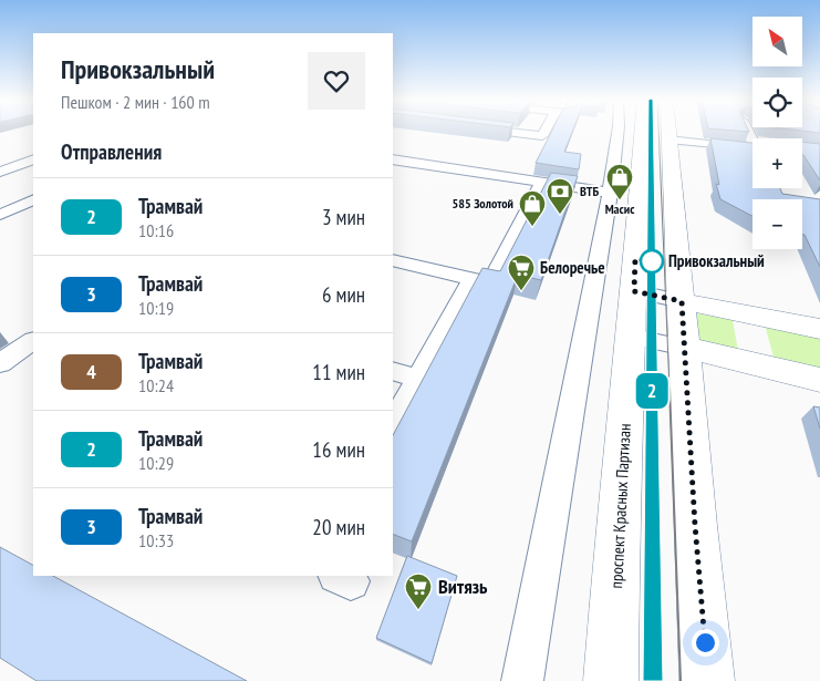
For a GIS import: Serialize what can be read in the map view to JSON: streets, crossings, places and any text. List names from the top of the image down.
{
  "streets": {
    "main road": ["проспект Красных Партизан"]
  },
  "places": {
    "shop": ["Масис", "585 Золотой"],
    "bank": ["ВТБ"],
    "other": ["Привокзальный"],
    "supermarket": ["Белоречье", "Витязь"]
  },
  "lines": ["tram line 2"],
  "north": "top left",
  "page": {
    "on_map": "2",
    "map_buttons": ["+", "−"],
    "heading": [
      ["Привокзальный", "Пешком · 2 мин · 160 m"],
      "Отправления"
    ],
    "list": [
      {
        "mark": "2",
        "name": "Трамвай",
        "note": "10:16",
        "value": "3 мин"
      },
      {
        "mark": "3",
        "name": "Трамвай",
        "note": "10:19",
        "value": "6 мин"
      },
      {
        "mark": "4",
        "name": "Трамвай",
        "note": "10:24",
        "value": "11 мин"
      },
      {
        "mark": "2",
        "name": "Трамвай",
        "note": "10:29",
        "value": "16 мин"
      },
      {
        "mark": "3",
        "name": "Трамвай",
        "note": "10:33",
        "value": "20 мин"
      }
    ]
  }
}
